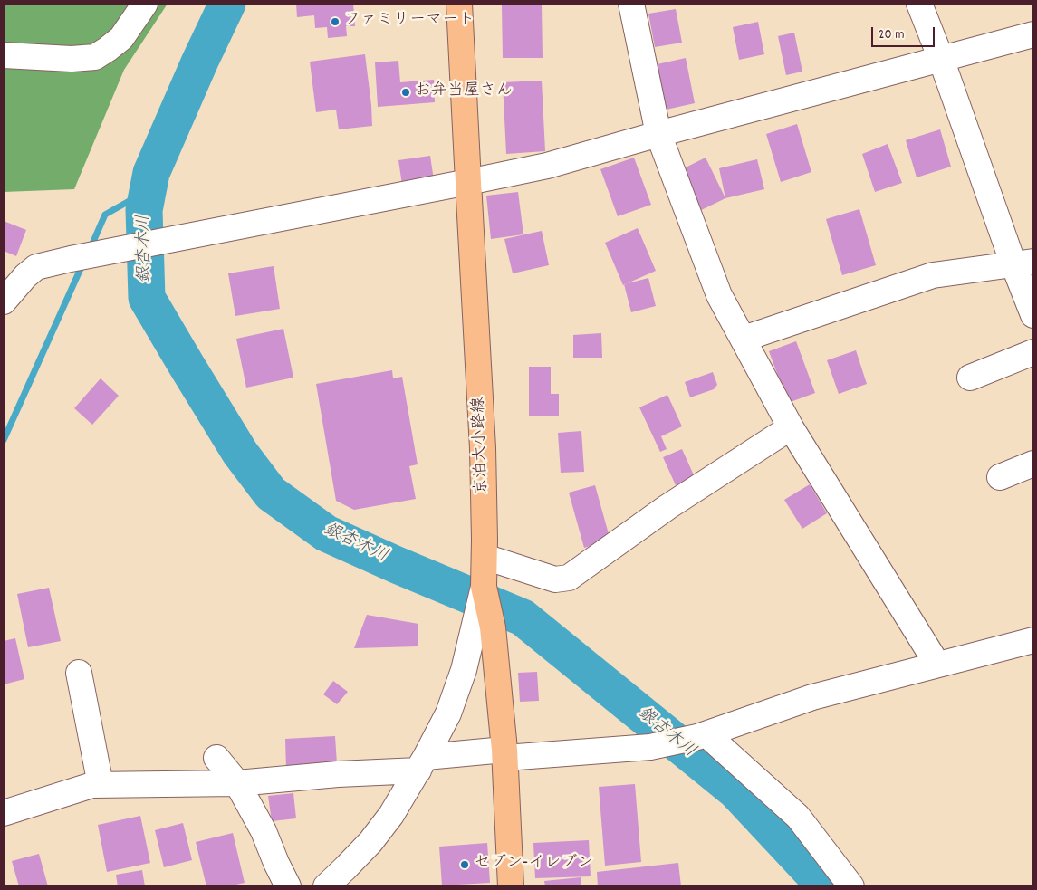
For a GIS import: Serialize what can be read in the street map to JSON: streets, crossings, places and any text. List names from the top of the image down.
{
  "streets": {
    "main road": ["京泊大小路線"]
  },
  "water": ["銀杏木川"],
  "places": ["ファミリーマート", "お弁当屋さん", "セブン-イレブン"],
  "scale_bar": "20 m"
}
